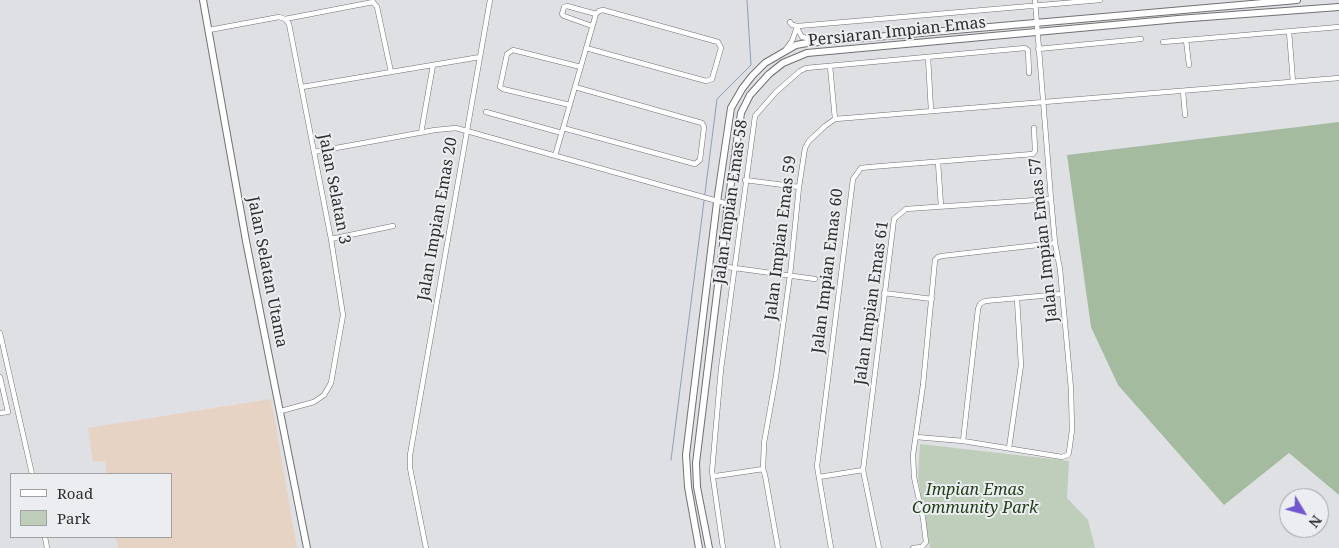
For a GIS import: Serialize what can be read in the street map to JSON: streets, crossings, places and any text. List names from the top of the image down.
{
  "streets": {
    "main road": ["Persiaran Impian Emas", "Jalan Selatan Utama"],
    "street": [
      "Jalan Selatan 3",
      "Jalan Impian Emas 58",
      "Jalan Impian Emas 20",
      "Jalan Impian Emas 59",
      "Jalan Impian Emas 57",
      "Jalan Impian Emas 60",
      "Jalan Impian Emas 61"
    ]
  },
  "crossings": [
    ["Persiaran Impian Emas", "Jalan Impian Emas 57"],
    ["Jalan Selatan 3", "Jalan Selatan Utama"],
    ["Jalan Impian Emas 57", "Jalan Impian Emas 61"]
  ],
  "parks": ["Impian Emas Community Park"],
  "legend": ["Road", "Park"],
  "north": "bottom right"
}
